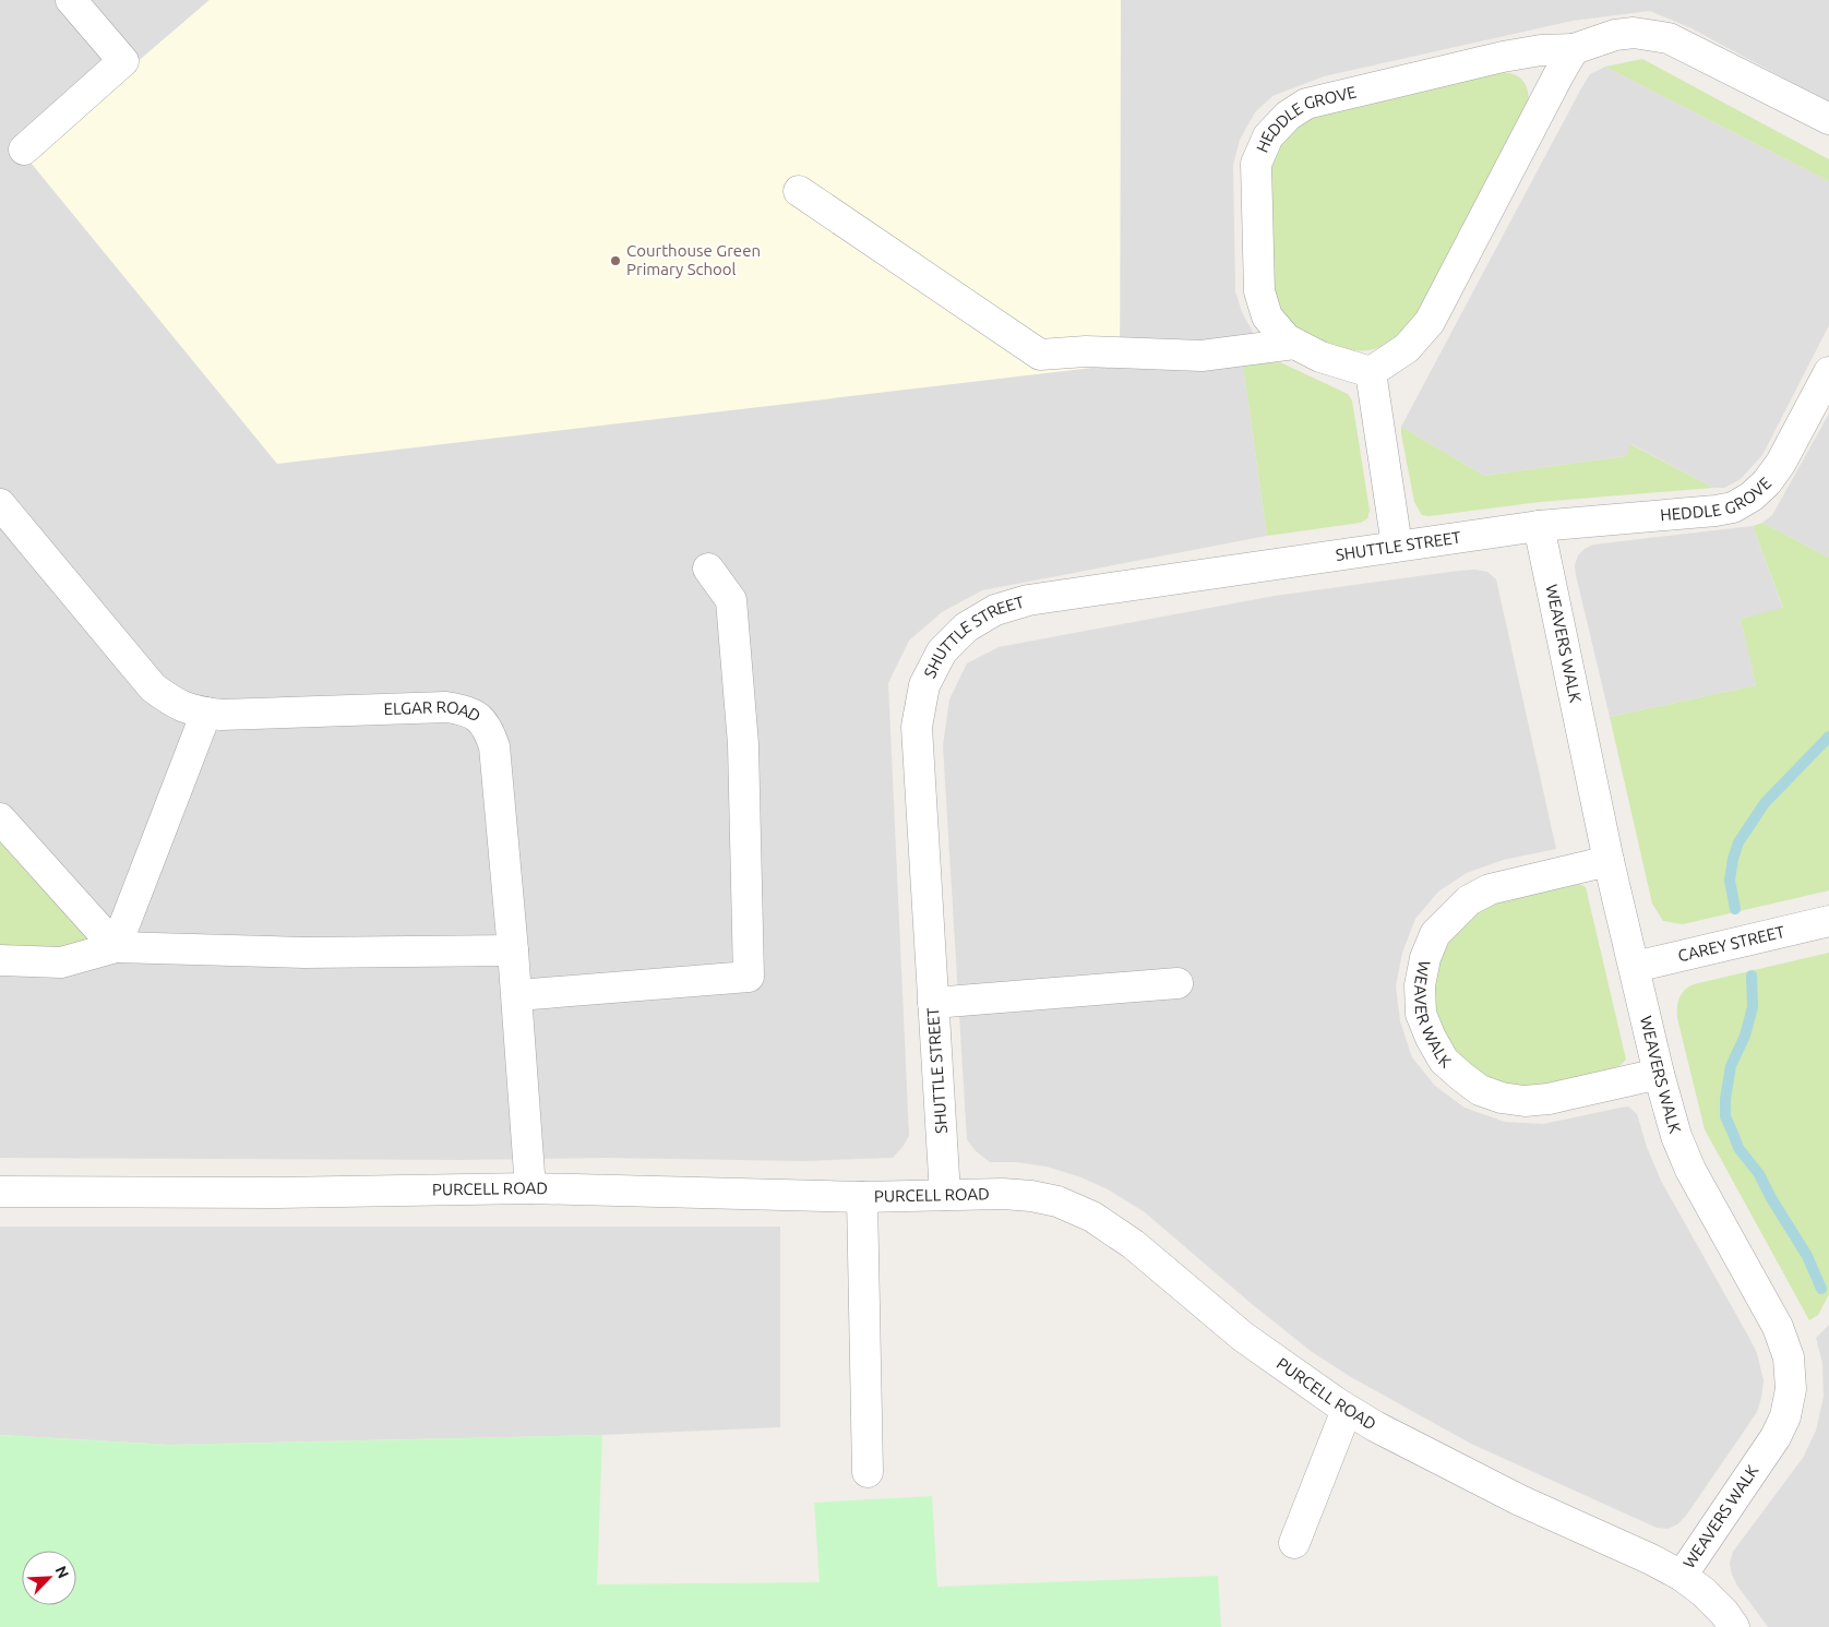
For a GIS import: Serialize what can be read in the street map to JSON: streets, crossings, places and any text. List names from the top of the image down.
{
  "streets": {
    "street": [
      "HEDDLE GROVE",
      "SHUTTLE STREET",
      "WEAVERS WALK",
      "ELGAR ROAD",
      "CAREY STREET",
      "WEAVER WALK",
      "PURCELL ROAD"
    ]
  },
  "crossings": [
    ["HEDDLE GROVE", "SHUTTLE STREET"],
    ["HEDDLE GROVE", "WEAVERS WALK"],
    ["SHUTTLE STREET", "WEAVERS WALK"],
    ["SHUTTLE STREET", "PURCELL ROAD"],
    ["WEAVERS WALK", "CAREY STREET"],
    ["WEAVERS WALK", "WEAVER WALK"],
    ["WEAVERS WALK", "PURCELL ROAD"],
    ["ELGAR ROAD", "PURCELL ROAD"]
  ],
  "places": ["Courthouse Green Primary School"],
  "north": "top right"
}
